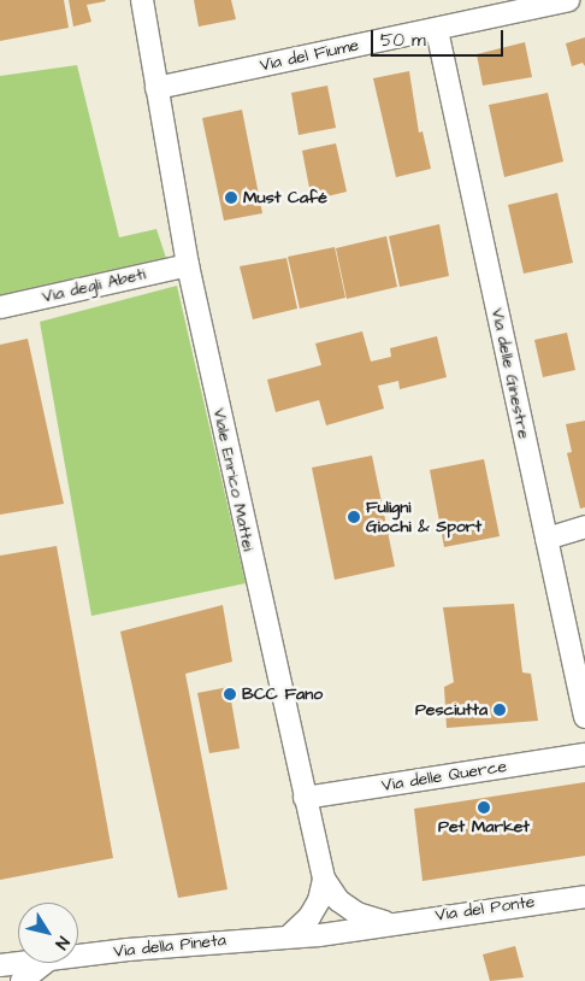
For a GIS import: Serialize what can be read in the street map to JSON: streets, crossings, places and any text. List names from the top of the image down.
{
  "streets": {
    "street": [
      "Via del Fiume",
      "Via degli Abeti",
      "Via delle Ginestre",
      "Viale Enrico Mattei",
      "Via delle Querce",
      "Via del Ponte",
      "Via della Pineta"
    ]
  },
  "crossings": [
    ["Via del Fiume", "Via delle Ginestre"],
    ["Via del Fiume", "Viale Enrico Mattei"],
    ["Via degli Abeti", "Viale Enrico Mattei"],
    ["Viale Enrico Mattei", "Via delle Querce"],
    ["Viale Enrico Mattei", "Via del Ponte"],
    ["Viale Enrico Mattei", "Via della Pineta"],
    ["Via del Ponte", "Via della Pineta"]
  ],
  "places": [
    "Must Café",
    "Fuligni Giochi & Sport",
    "BCC Fano",
    "Pesciutta",
    "Pet Market"
  ],
  "scale_bar": "50 m",
  "north": "bottom right"
}
